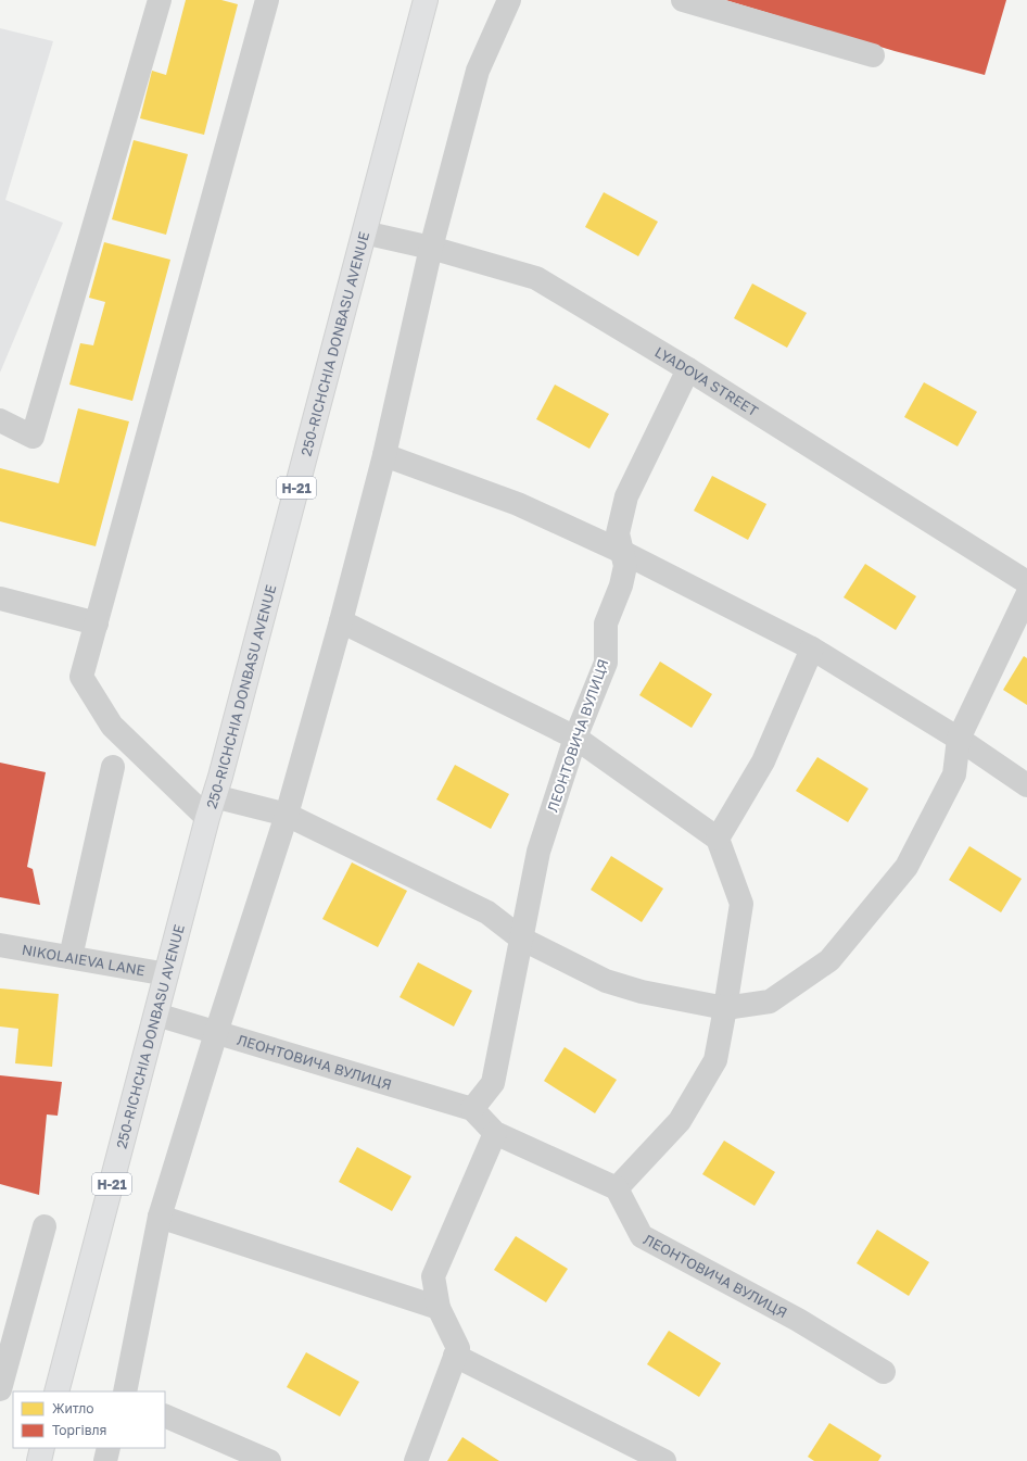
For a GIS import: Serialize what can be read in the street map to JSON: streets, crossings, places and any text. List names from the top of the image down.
{
  "streets": {
    "main road": ["250-RICHCHIA DONBASU AVENUE", "Н-21"],
    "street": ["LYADOVA STREET", "ЛЕОНТОВИЧА ВУЛИЦЯ", "NIKOLAIEVA LANE"]
  },
  "crossings": [
    ["250-RICHCHIA DONBASU AVENUE", "LYADOVA STREET"],
    ["250-RICHCHIA DONBASU AVENUE", "ЛЕОНТОВИЧА ВУЛИЦЯ"],
    ["250-RICHCHIA DONBASU AVENUE", "NIKOLAIEVA LANE"],
    ["LYADOVA STREET", "ЛЕОНТОВИЧА ВУЛИЦЯ"]
  ],
  "legend": ["Житло", "Торгівля"]
}
